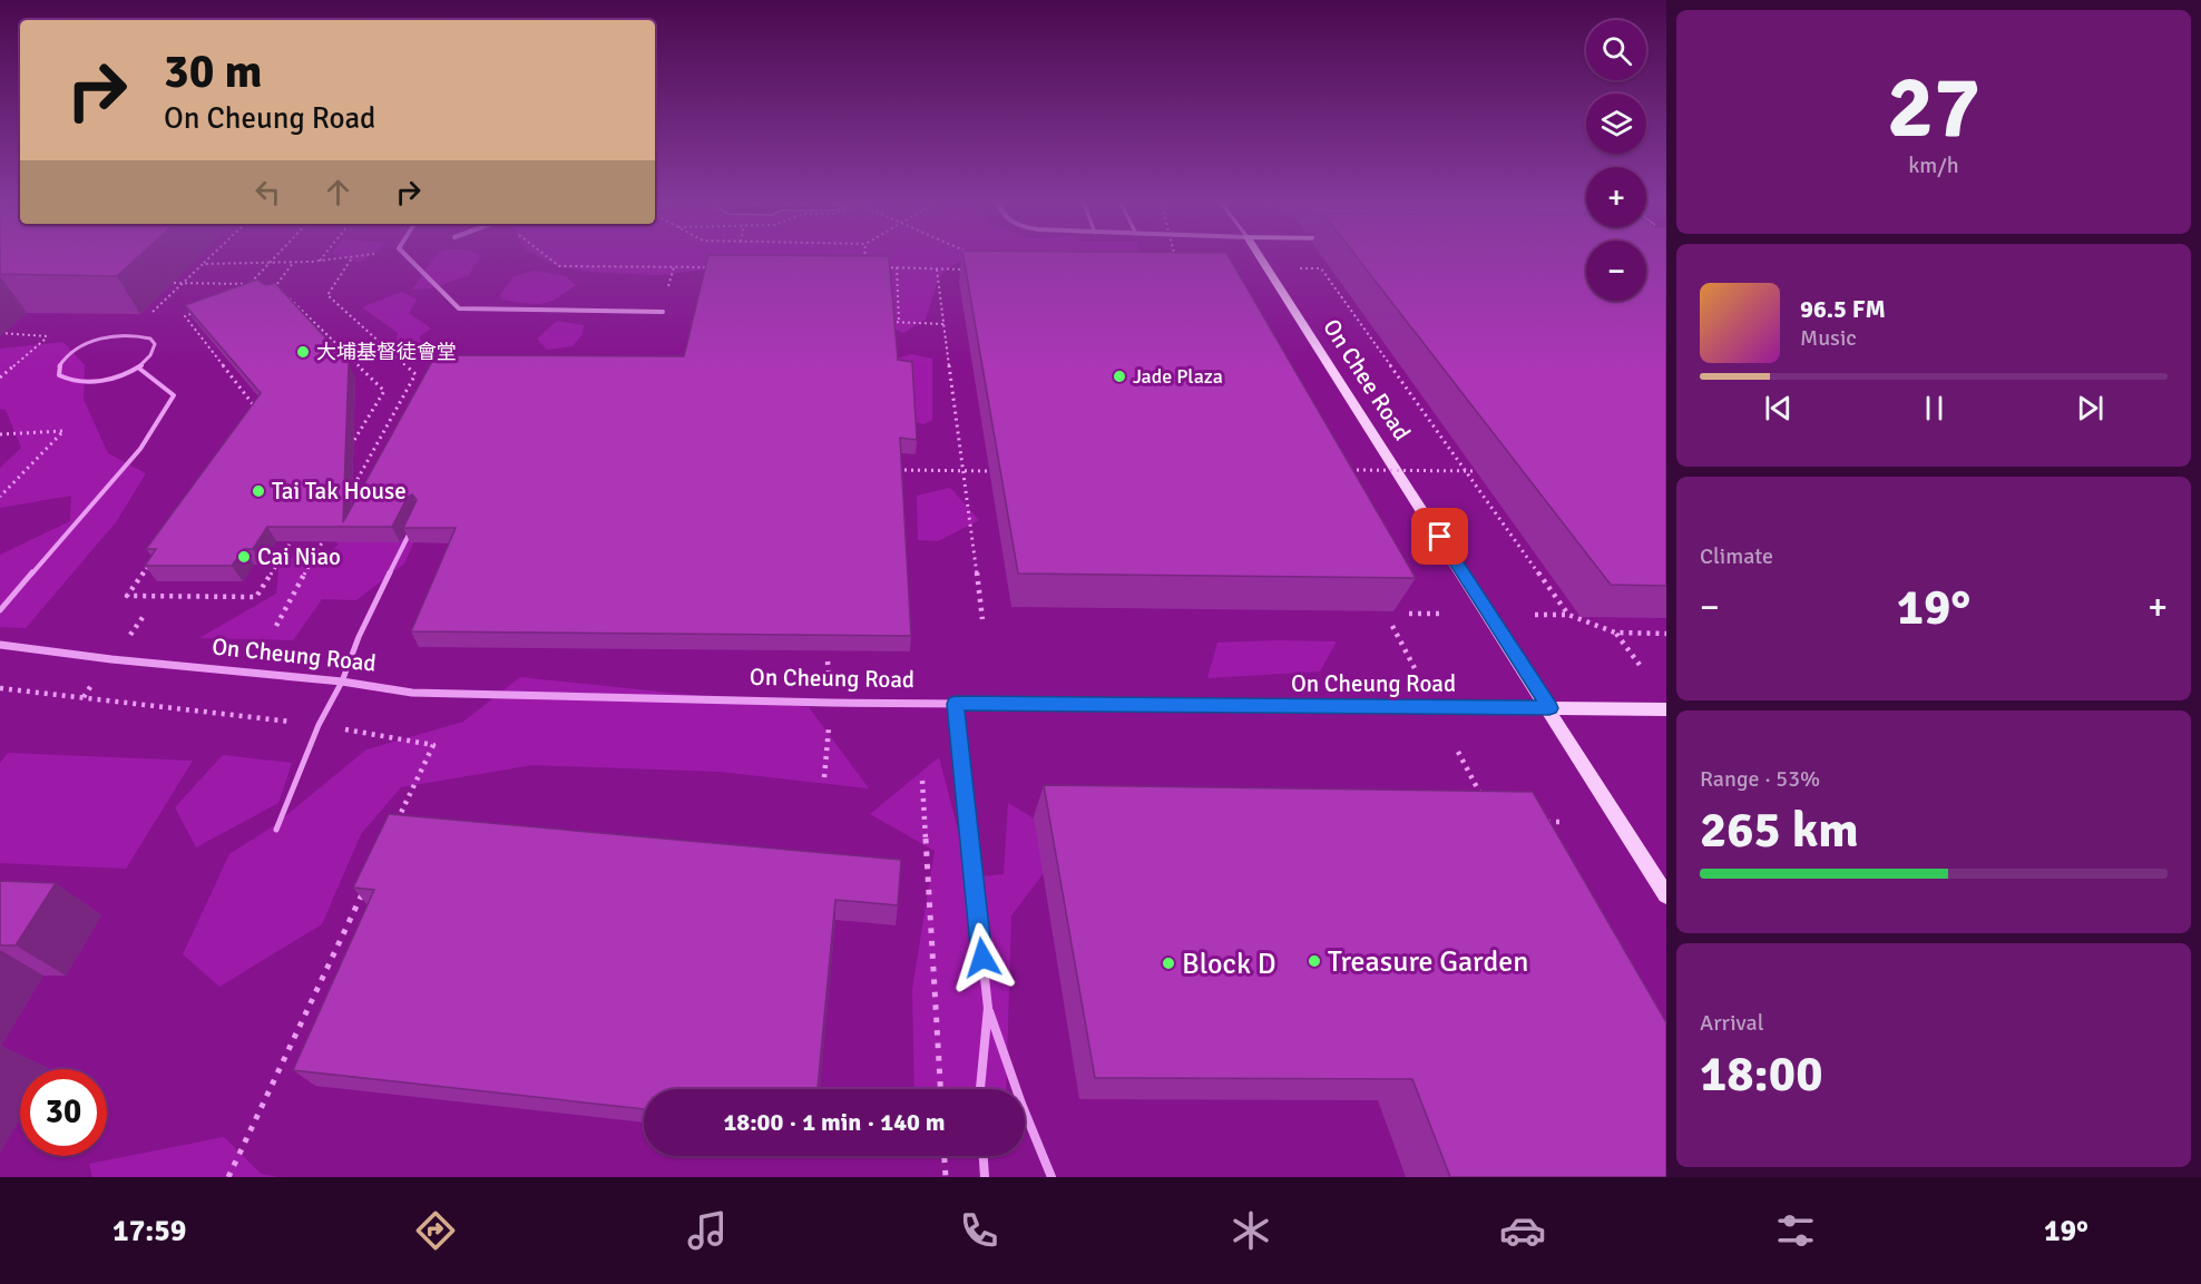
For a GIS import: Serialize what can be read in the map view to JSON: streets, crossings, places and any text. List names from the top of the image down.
{
  "streets": {
    "street": ["On Chee Road", "On Cheung Road"]
  },
  "crossings": [
    ["On Chee Road", "On Cheung Road"]
  ],
  "places": [
    "大埔基督徒會堂",
    "Jade Plaza",
    "Tai Tak House",
    "Cai Niao",
    "Treasure Garden",
    "Block D"
  ],
  "page": {
    "tile": [
      ["27", "km/h"],
      "Climate",
      ["Range · 53%", "265 km"],
      ["Arrival", "18:00"]
    ],
    "map_buttons": ["+", "−"],
    "turn": ["30 m", "On Cheung Road"],
    "song": ["96.5 FM", "Music"],
    "heat": ["−", "19°", "+"],
    "limit": "30",
    "trip": "18:00 · 1 min · 140 m",
    "tabs": ["17:59", "19°"]
  }
}
